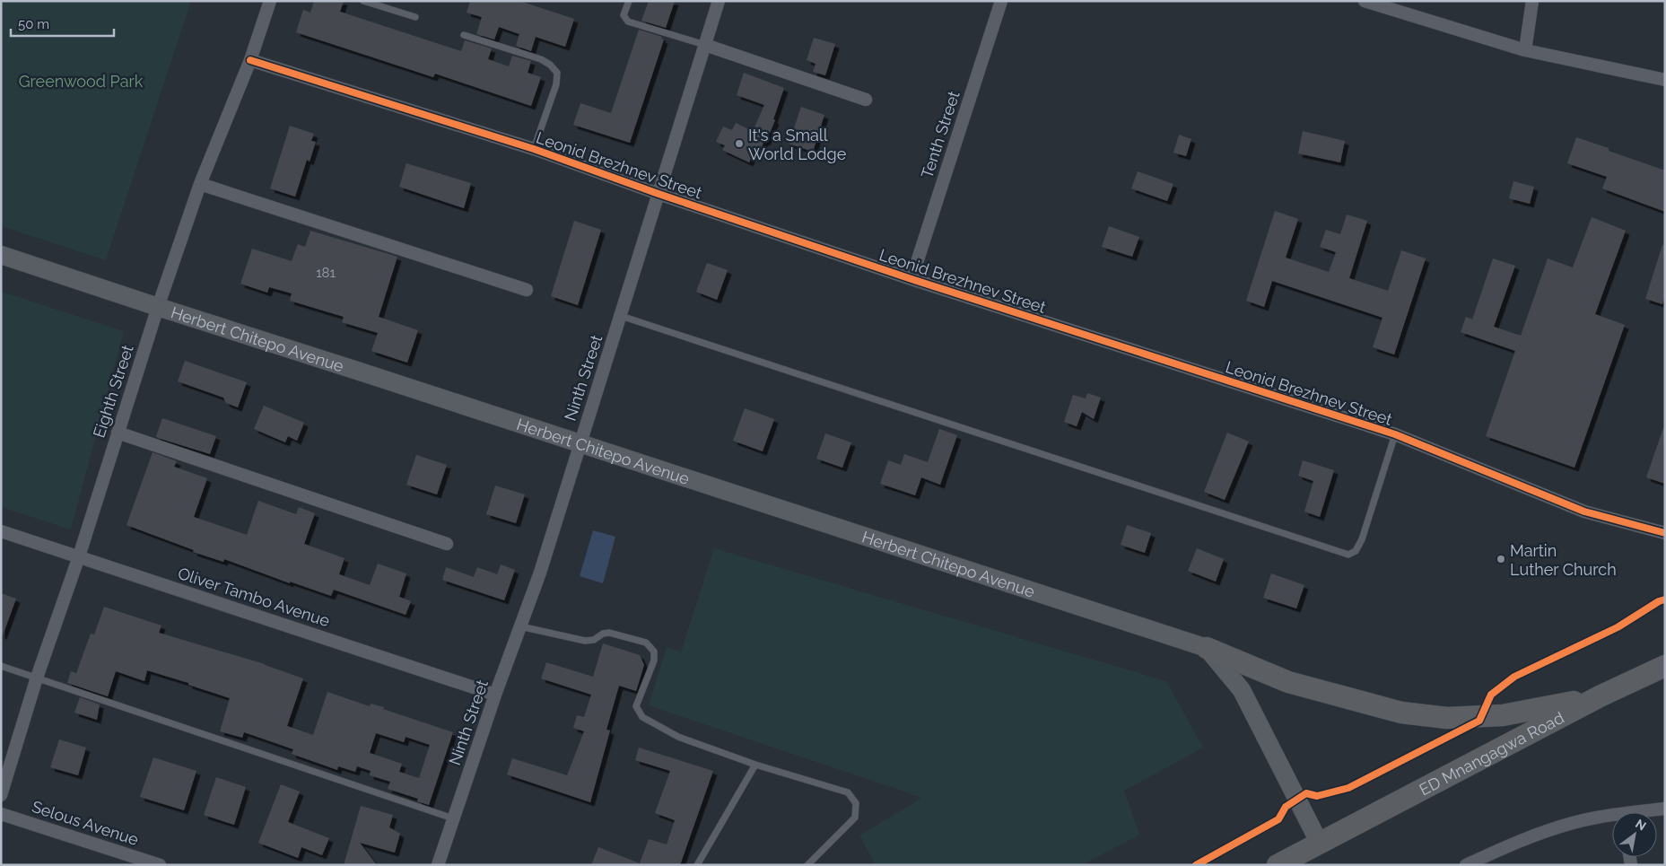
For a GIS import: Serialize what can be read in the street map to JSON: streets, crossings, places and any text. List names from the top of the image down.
{
  "streets": {
    "highway": ["ED Mnangagwa Road"],
    "main road": ["Herbert Chitepo Avenue"],
    "street": [
      "Tenth Street",
      "Leonid Brezhnev Street",
      "Ninth Street",
      "Eighth Street",
      "Oliver Tambo Avenue",
      "Selous Avenue"
    ]
  },
  "crossings": [
    ["Tenth Street", "Leonid Brezhnev Street"],
    ["Leonid Brezhnev Street", "Ninth Street"],
    ["Leonid Brezhnev Street", "Eighth Street"],
    ["Herbert Chitepo Avenue", "Ninth Street"],
    ["Herbert Chitepo Avenue", "Eighth Street"],
    ["Ninth Street", "Oliver Tambo Avenue"],
    ["Eighth Street", "Oliver Tambo Avenue"]
  ],
  "parks": ["Greenwood Park"],
  "places": ["It's a Small World Lodge", "Martin Luther Church"],
  "house_numbers": ["181"],
  "scale_bar": "50 m",
  "north": "top right"
}
